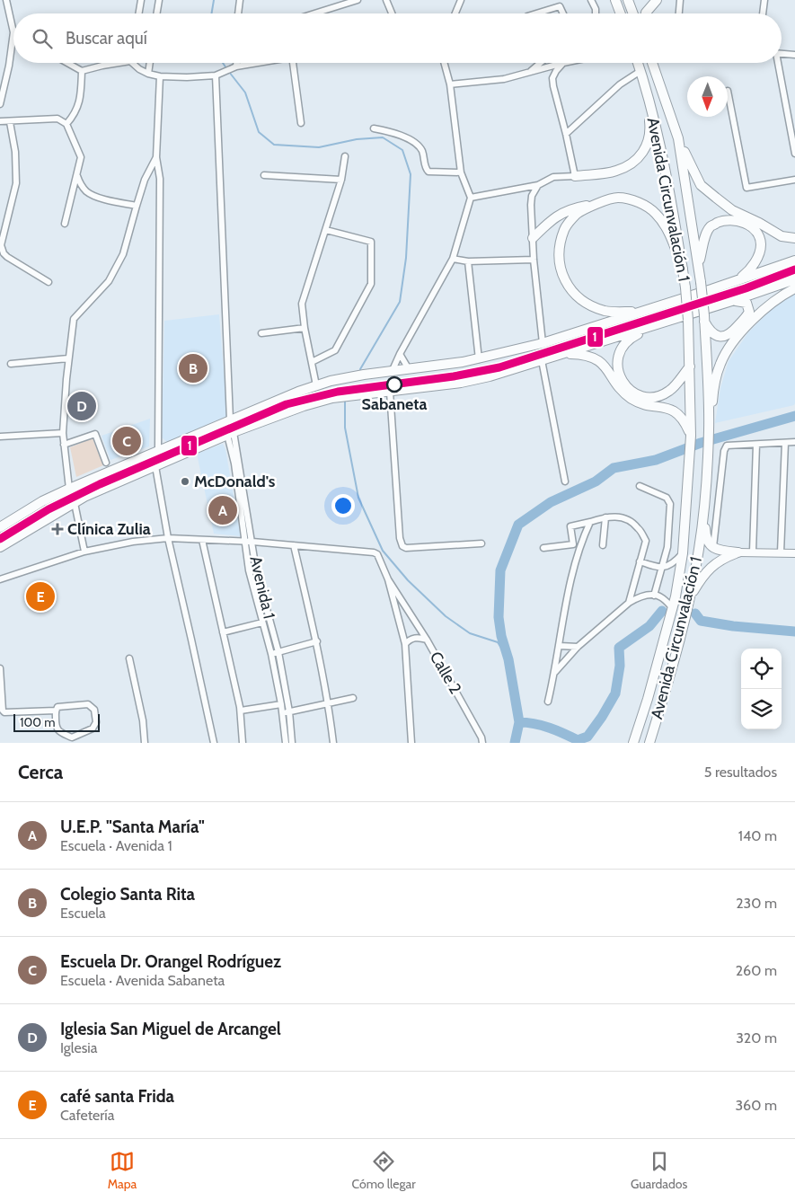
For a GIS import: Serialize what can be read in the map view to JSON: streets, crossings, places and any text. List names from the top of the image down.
{
  "streets": {
    "main road": ["Avenida Circunvalación 1"],
    "street": ["Avenida 1", "Calle 2"]
  },
  "places": {
    "other": ["Sabaneta", "McDonald's"],
    "health": ["Clínica Zulia"]
  },
  "lines": ["rail line 1"],
  "scale_bar": "100 m",
  "north": "bottom",
  "page": {
    "search": "Buscar aquí",
    "pins": [
      "B",
      "D",
      "C",
      "A",
      "E"
    ],
    "scale": "100 m",
    "heading": ["Cerca", "5 resultados"],
    "list": [
      {
        "mark": "A",
        "name": "U.E.P. \"Santa María\"",
        "note": "Escuela · Avenida 1",
        "value": "140 m"
      },
      {
        "mark": "B",
        "name": "Colegio Santa Rita",
        "note": "Escuela",
        "value": "230 m"
      },
      {
        "mark": "C",
        "name": "Escuela Dr. Orangel Rodríguez",
        "note": "Escuela · Avenida Sabaneta",
        "value": "260 m"
      },
      {
        "mark": "D",
        "name": "Iglesia San Miguel de Arcangel",
        "note": "Iglesia",
        "value": "320 m"
      },
      {
        "mark": "E",
        "name": "café santa Frida",
        "note": "Cafetería",
        "value": "360 m"
      }
    ],
    "nav": ["Mapa", "Cómo llegar", "Guardados"]
  }
}
